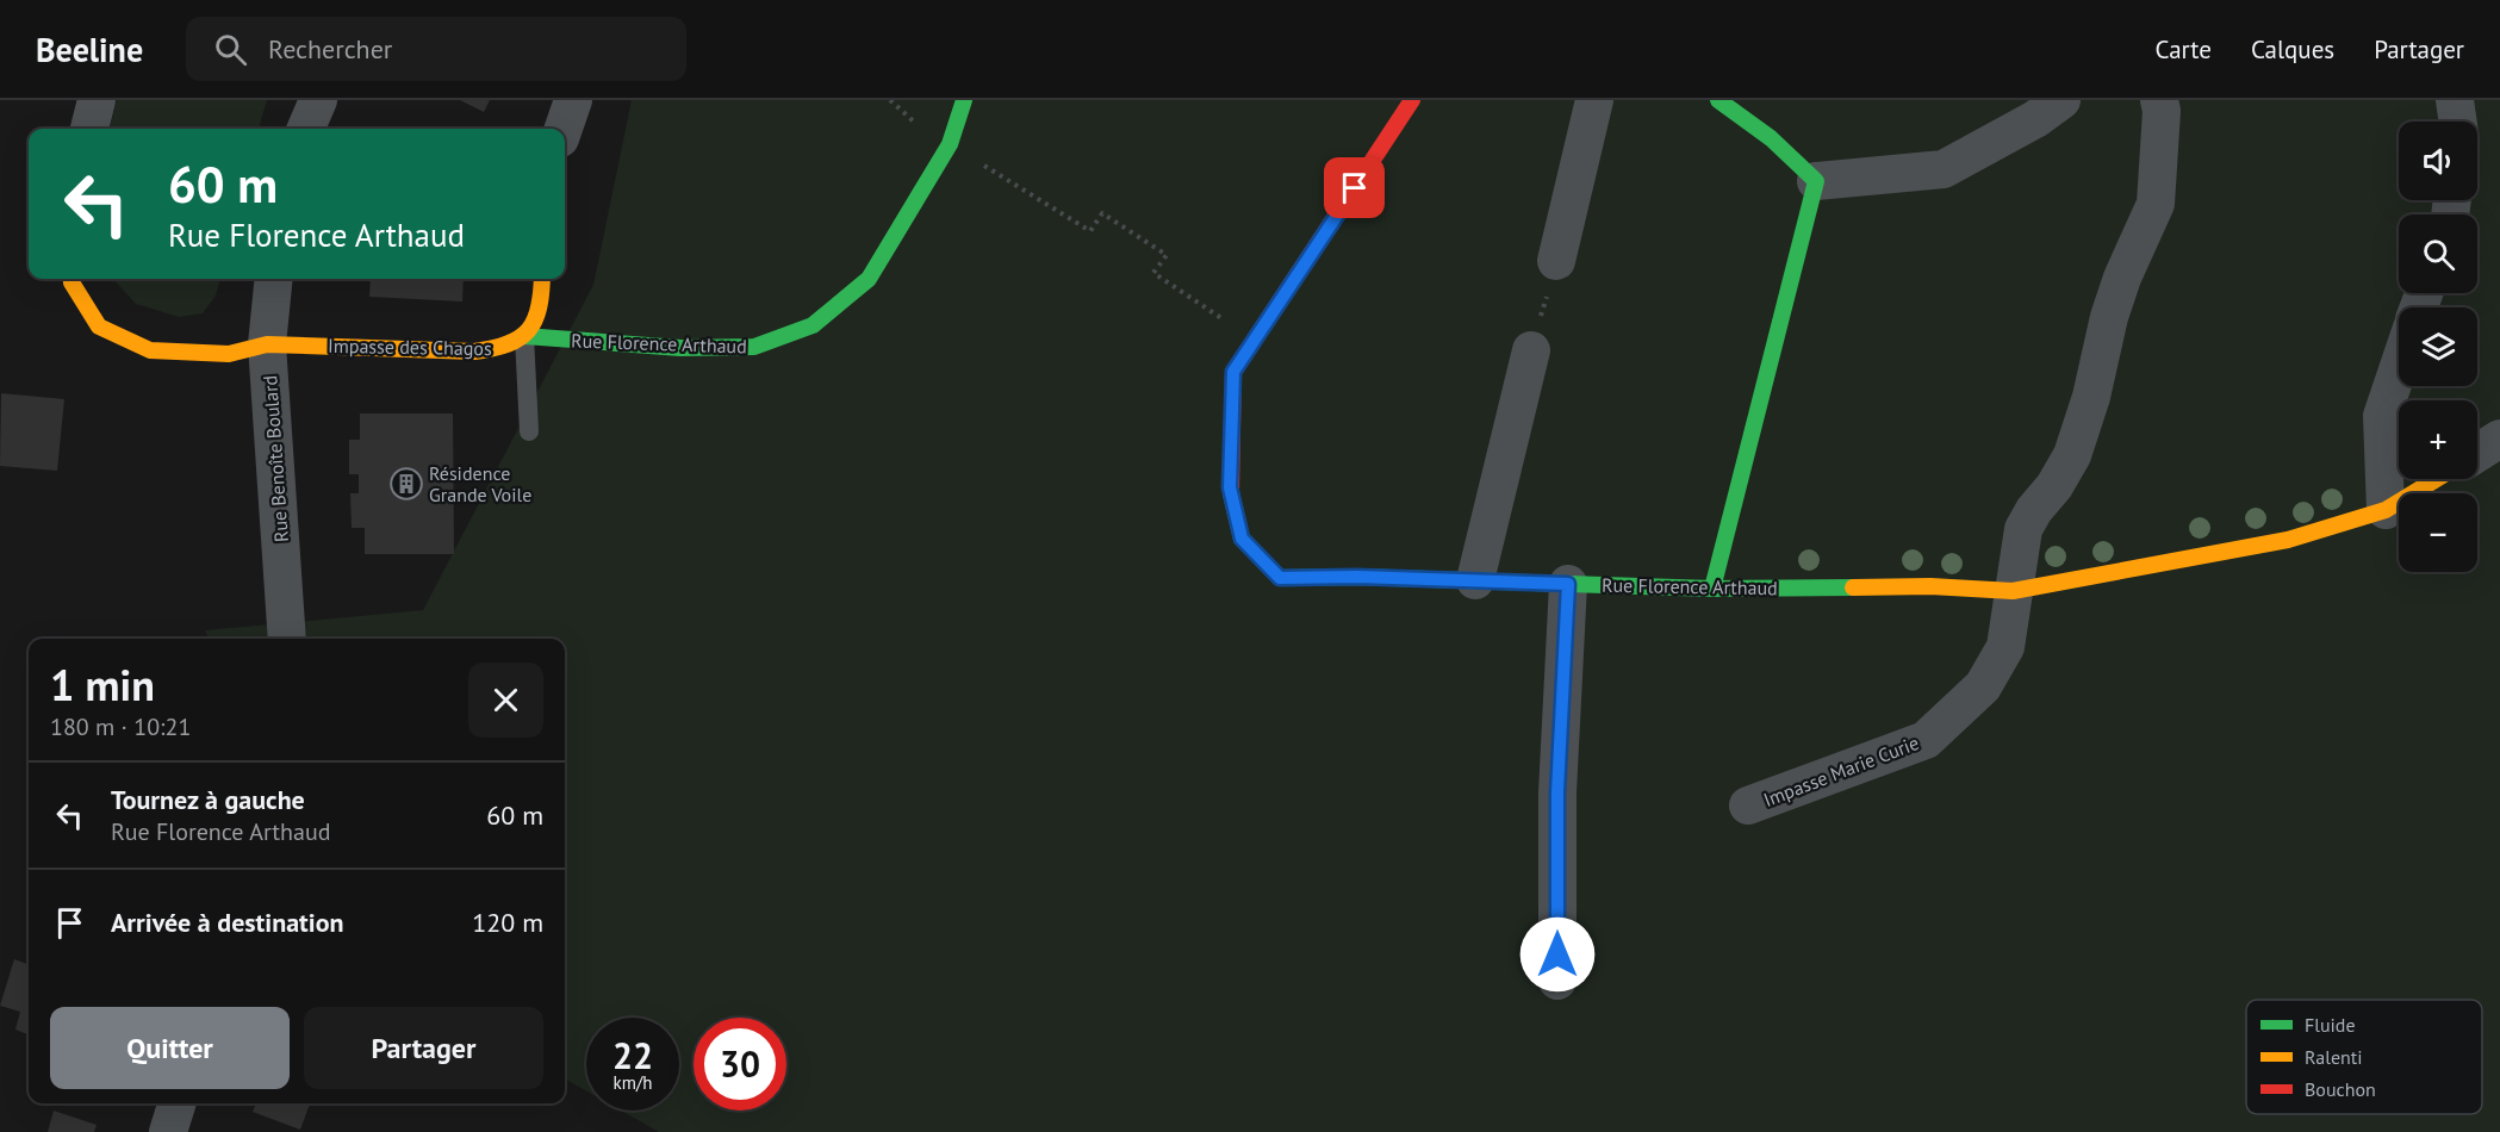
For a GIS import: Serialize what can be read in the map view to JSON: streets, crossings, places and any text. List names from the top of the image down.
{
  "streets": {
    "street": [
      "Rue Florence Arthaud",
      "Impasse des Chagos",
      "Rue Benoîte Boulard",
      "Impasse Marie Curie"
    ]
  },
  "crossings": [
    ["Rue Florence Arthaud", "Impasse des Chagos"],
    ["Rue Florence Arthaud", "Impasse Marie Curie"],
    ["Impasse des Chagos", "Rue Benoîte Boulard"]
  ],
  "places": {
    "building": ["Résidence Grande Voile"]
  },
  "legend": ["Fluide", "Ralenti", "Bouchon"],
  "page": {
    "header": "Beeline",
    "search": "Rechercher",
    "nav": ["Carte", "Calques", "Partager"],
    "map_buttons": ["+", "−"],
    "turn": ["60 m", "Rue Florence Arthaud"],
    "heading": ["1 min", "180 m · 10:21"],
    "list": [
      {
        "name": "Tournez à gauche",
        "note": "Rue Florence Arthaud",
        "value": "60 m"
      },
      {
        "name": "Arrivée à destination",
        "value": "120 m"
      }
    ],
    "buttons": ["Quitter", "Partager"],
    "speed": "22 km/h",
    "limit": "30"
  }
}
